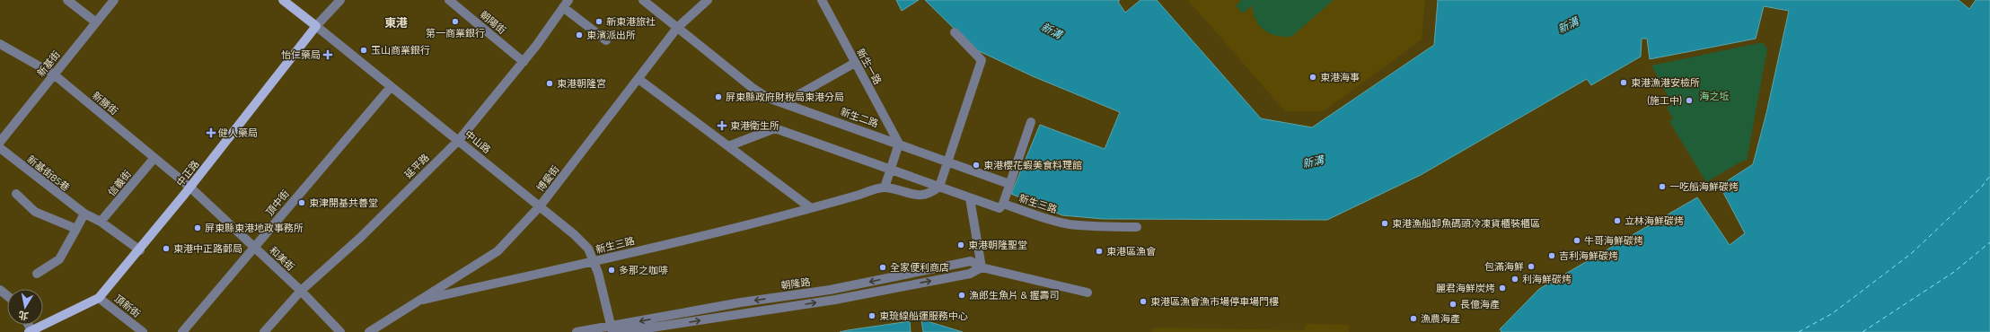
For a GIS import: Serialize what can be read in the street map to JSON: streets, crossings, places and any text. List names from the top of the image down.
{
  "streets": {
    "main road": ["中山路", "中正路"],
    "street": [
      "朝陽街",
      "新基街",
      "新生一路",
      "新勝街",
      "新生二路",
      "延平路",
      "新基街85巷",
      "博愛街",
      "信義街",
      "頂中街",
      "新生三路",
      "和美街",
      "朝隆路",
      "頂新街"
    ]
  },
  "crossings": [
    ["朝陽街", "延平路"],
    ["新基街", "新勝街"],
    ["新生一路", "新生二路"],
    ["新勝街", "中正路"],
    ["新勝街", "信義街"],
    ["新勝街", "和美街"],
    ["新生二路", "博愛街"],
    ["中山路", "延平路"],
    ["中山路", "中正路"],
    ["中山路", "博愛街"],
    ["中山路", "頂中街"],
    ["中山路", "新生三路"],
    ["中山路", "朝隆路"],
    ["延平路", "和美街"],
    ["新基街85巷", "中正路"],
    ["新基街85巷", "信義街"],
    ["中正路", "和美街"],
    ["中正路", "頂新街"],
    ["博愛街", "新生三路"],
    ["頂中街", "和美街"]
  ],
  "districts": ["東港"],
  "water": ["新溝"],
  "parks": ["海之坵"],
  "places": {
    "other": [
      "第一商業銀行",
      "新東港旅社",
      "東濱派出所",
      "玉山商業銀行",
      "東港海事",
      "東港漁港安檢所",
      "東港朝隆宮",
      "屏東縣政府財稅局東港分局",
      "(施工中)",
      "東港櫻花蝦美食料理館",
      "一吃船海鮮碳烤",
      "東津開基共善堂",
      "立林海鮮碳烤",
      "東港漁船卸魚碼頭冷凍貨櫃裝櫃區",
      "屏東縣東港地政事務所",
      "牛哥海鮮碳烤",
      "東港朝隆聖堂",
      "東港中正路郵局",
      "東港區漁會",
      "吉利海鮮碳烤",
      "包滿海鮮",
      "全家便利商店",
      "多那之咖啡",
      "利海鮮碳烤",
      "麗君海鮮炭烤",
      "漁郎生魚片 & 握壽司",
      "東港區漁會漁市場停車場門樓",
      "長億海產",
      "東琉線船運服務中心",
      "漁農海產"
    ],
    "health": ["怡仁藥局", "東港衛生所", "健人藥局"]
  },
  "north": "bottom"
}
